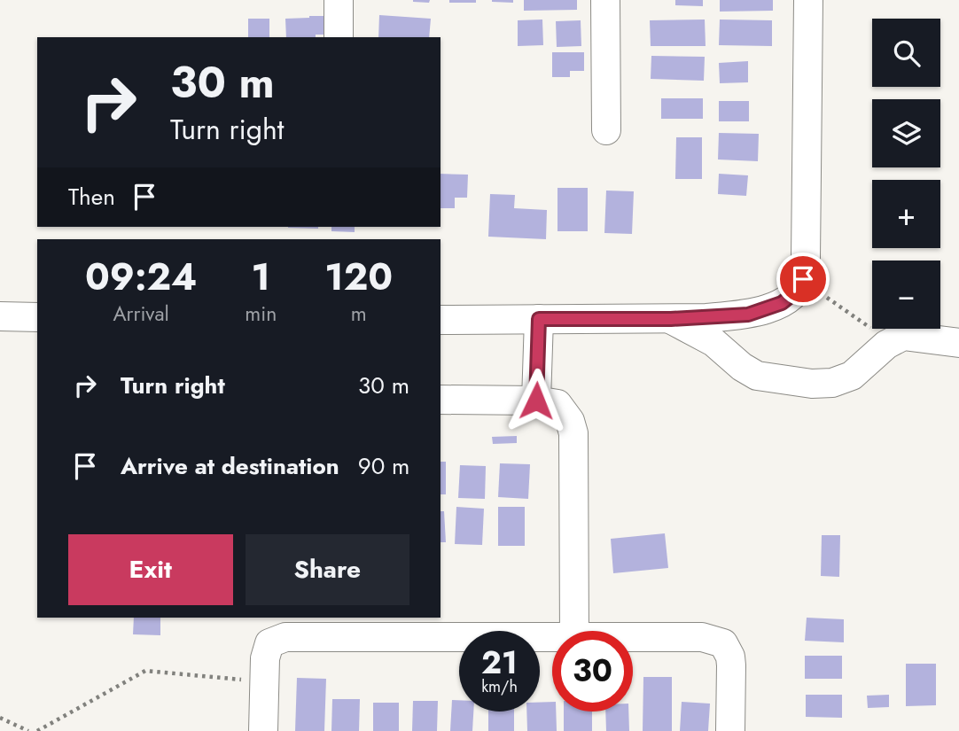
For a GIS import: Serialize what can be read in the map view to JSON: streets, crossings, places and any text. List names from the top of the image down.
{
  "page": {
    "map_buttons": ["+", "−"],
    "turn": ["30 m", "Turn right"],
    "then": "Then",
    "eta": [
      "09:24",
      "Arrival",
      "1",
      "min",
      "120",
      "m"
    ],
    "list": [
      {
        "name": "Turn right",
        "value": "30 m"
      },
      {
        "name": "Arrive at destination",
        "value": "90 m"
      }
    ],
    "buttons": ["Exit", "Share"],
    "speed": "21 km/h",
    "limit": "30"
  }
}
